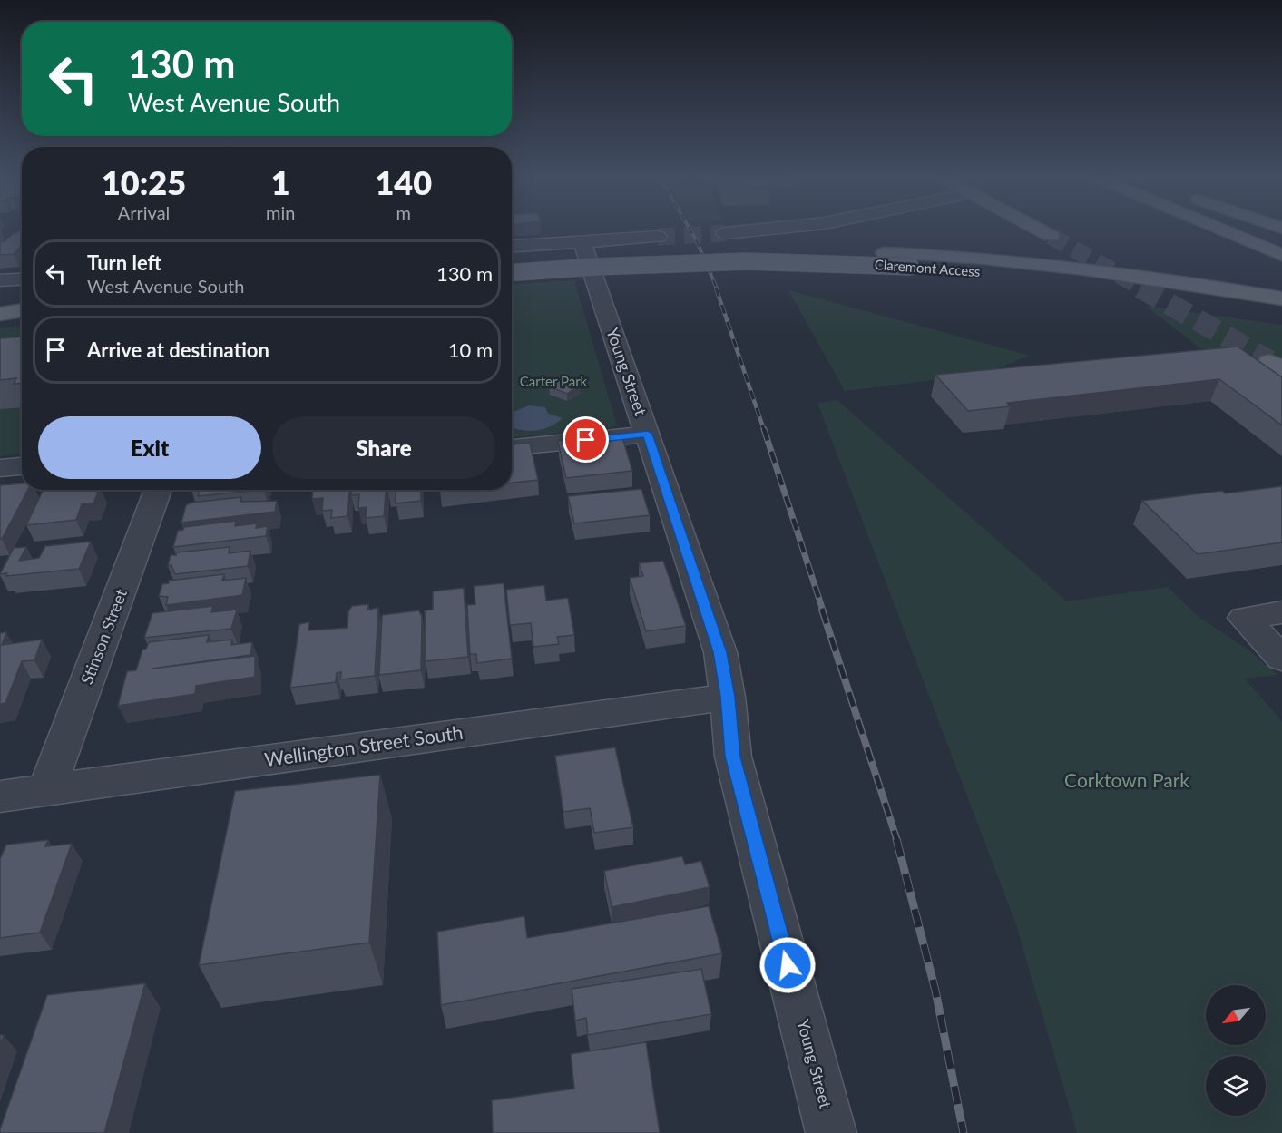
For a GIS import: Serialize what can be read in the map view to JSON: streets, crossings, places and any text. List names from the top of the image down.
{
  "streets": {
    "main road": ["Claremont Access"],
    "street": ["Young Street", "Stinson Street", "Wellington Street South"]
  },
  "crossings": [
    ["Young Street", "Wellington Street South"],
    ["Stinson Street", "Wellington Street South"]
  ],
  "parks": ["Carter Park", "Corktown Park"],
  "north": "bottom left",
  "page": {
    "turn": ["130 m", "West Avenue South"],
    "eta": [
      "10:25",
      "Arrival",
      "1",
      "min",
      "140",
      "m"
    ],
    "list": [
      {
        "name": "Turn left",
        "note": "West Avenue South",
        "value": "130 m"
      },
      {
        "name": "Arrive at destination",
        "value": "10 m"
      }
    ],
    "buttons": ["Exit", "Share"]
  }
}
